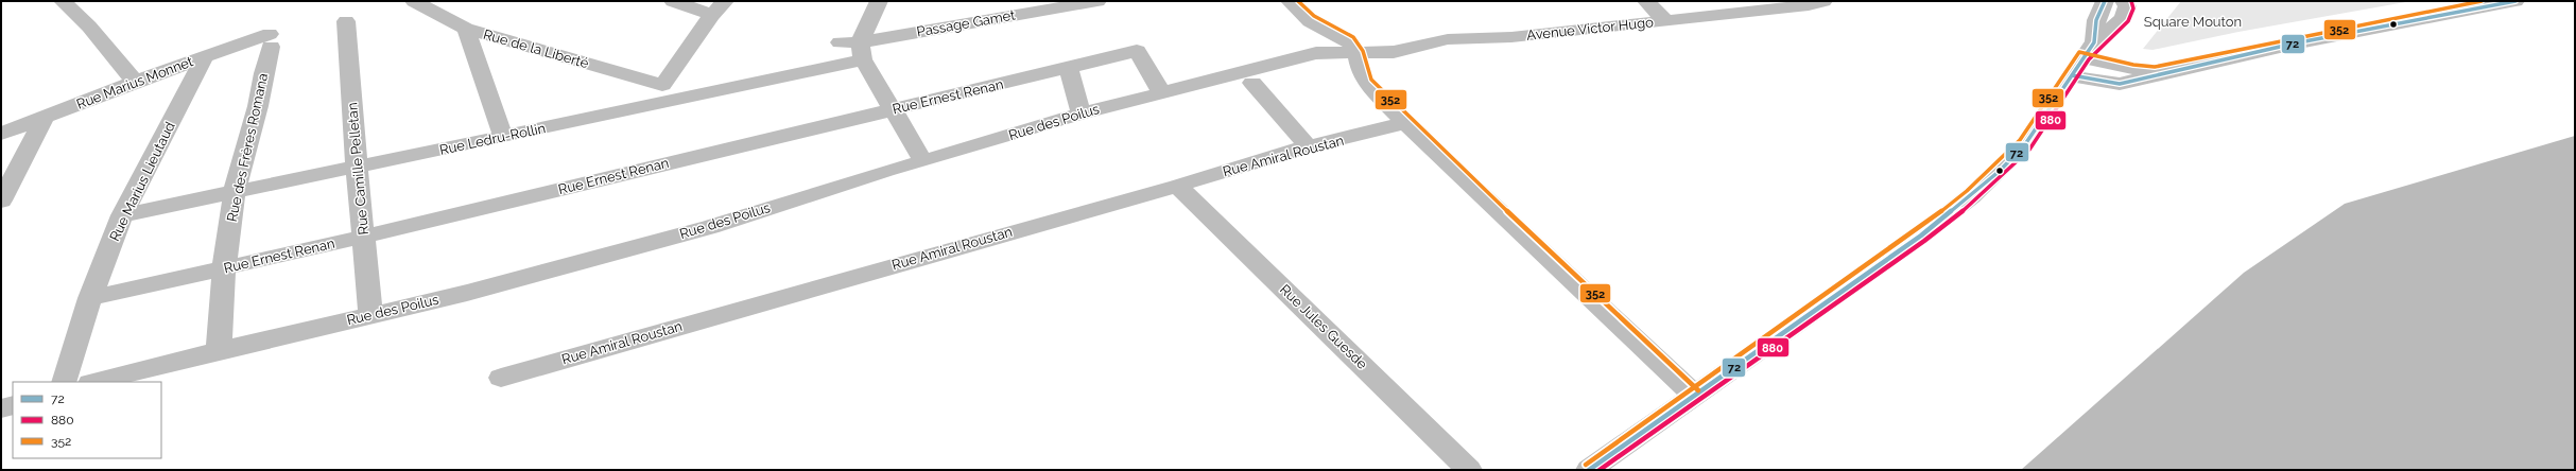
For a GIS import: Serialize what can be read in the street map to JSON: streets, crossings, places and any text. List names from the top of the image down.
{
  "streets": {
    "street": [
      "Passage Gamet",
      "Avenue Victor Hugo",
      "Rue de la Liberté",
      "Rue Marius Monnet",
      "Rue Ernest Renan",
      "Rue des Poilus",
      "Rue Ledru-Rollin",
      "Rue des Frères Romana",
      "Rue Amiral Roustan",
      "Rue Camille Pelletan",
      "Rue Marius Lieutaud",
      "Rue Jules Guesde"
    ]
  },
  "crossings": [
    ["Passage Gamet", "Rue Ledru-Rollin"],
    ["Avenue Victor Hugo", "Rue des Poilus"],
    ["Rue de la Liberté", "Rue Ledru-Rollin"],
    ["Rue Marius Monnet", "Rue des Frères Romana"],
    ["Rue Marius Monnet", "Rue Marius Lieutaud"],
    ["Rue Ernest Renan", "Rue des Poilus"],
    ["Rue Ernest Renan", "Rue des Frères Romana"],
    ["Rue Ernest Renan", "Rue Camille Pelletan"],
    ["Rue Ernest Renan", "Rue Marius Lieutaud"],
    ["Rue des Poilus", "Rue des Frères Romana"],
    ["Rue des Poilus", "Rue Camille Pelletan"],
    ["Rue Ledru-Rollin", "Rue des Frères Romana"],
    ["Rue Ledru-Rollin", "Rue Camille Pelletan"],
    ["Rue Ledru-Rollin", "Rue Marius Lieutaud"],
    ["Rue Amiral Roustan", "Rue Jules Guesde"]
  ],
  "parks": ["Square Mouton"],
  "lines": ["transit line 72", "transit line 880", "transit line 352"],
  "legend": ["72", "880", "352"]
}
